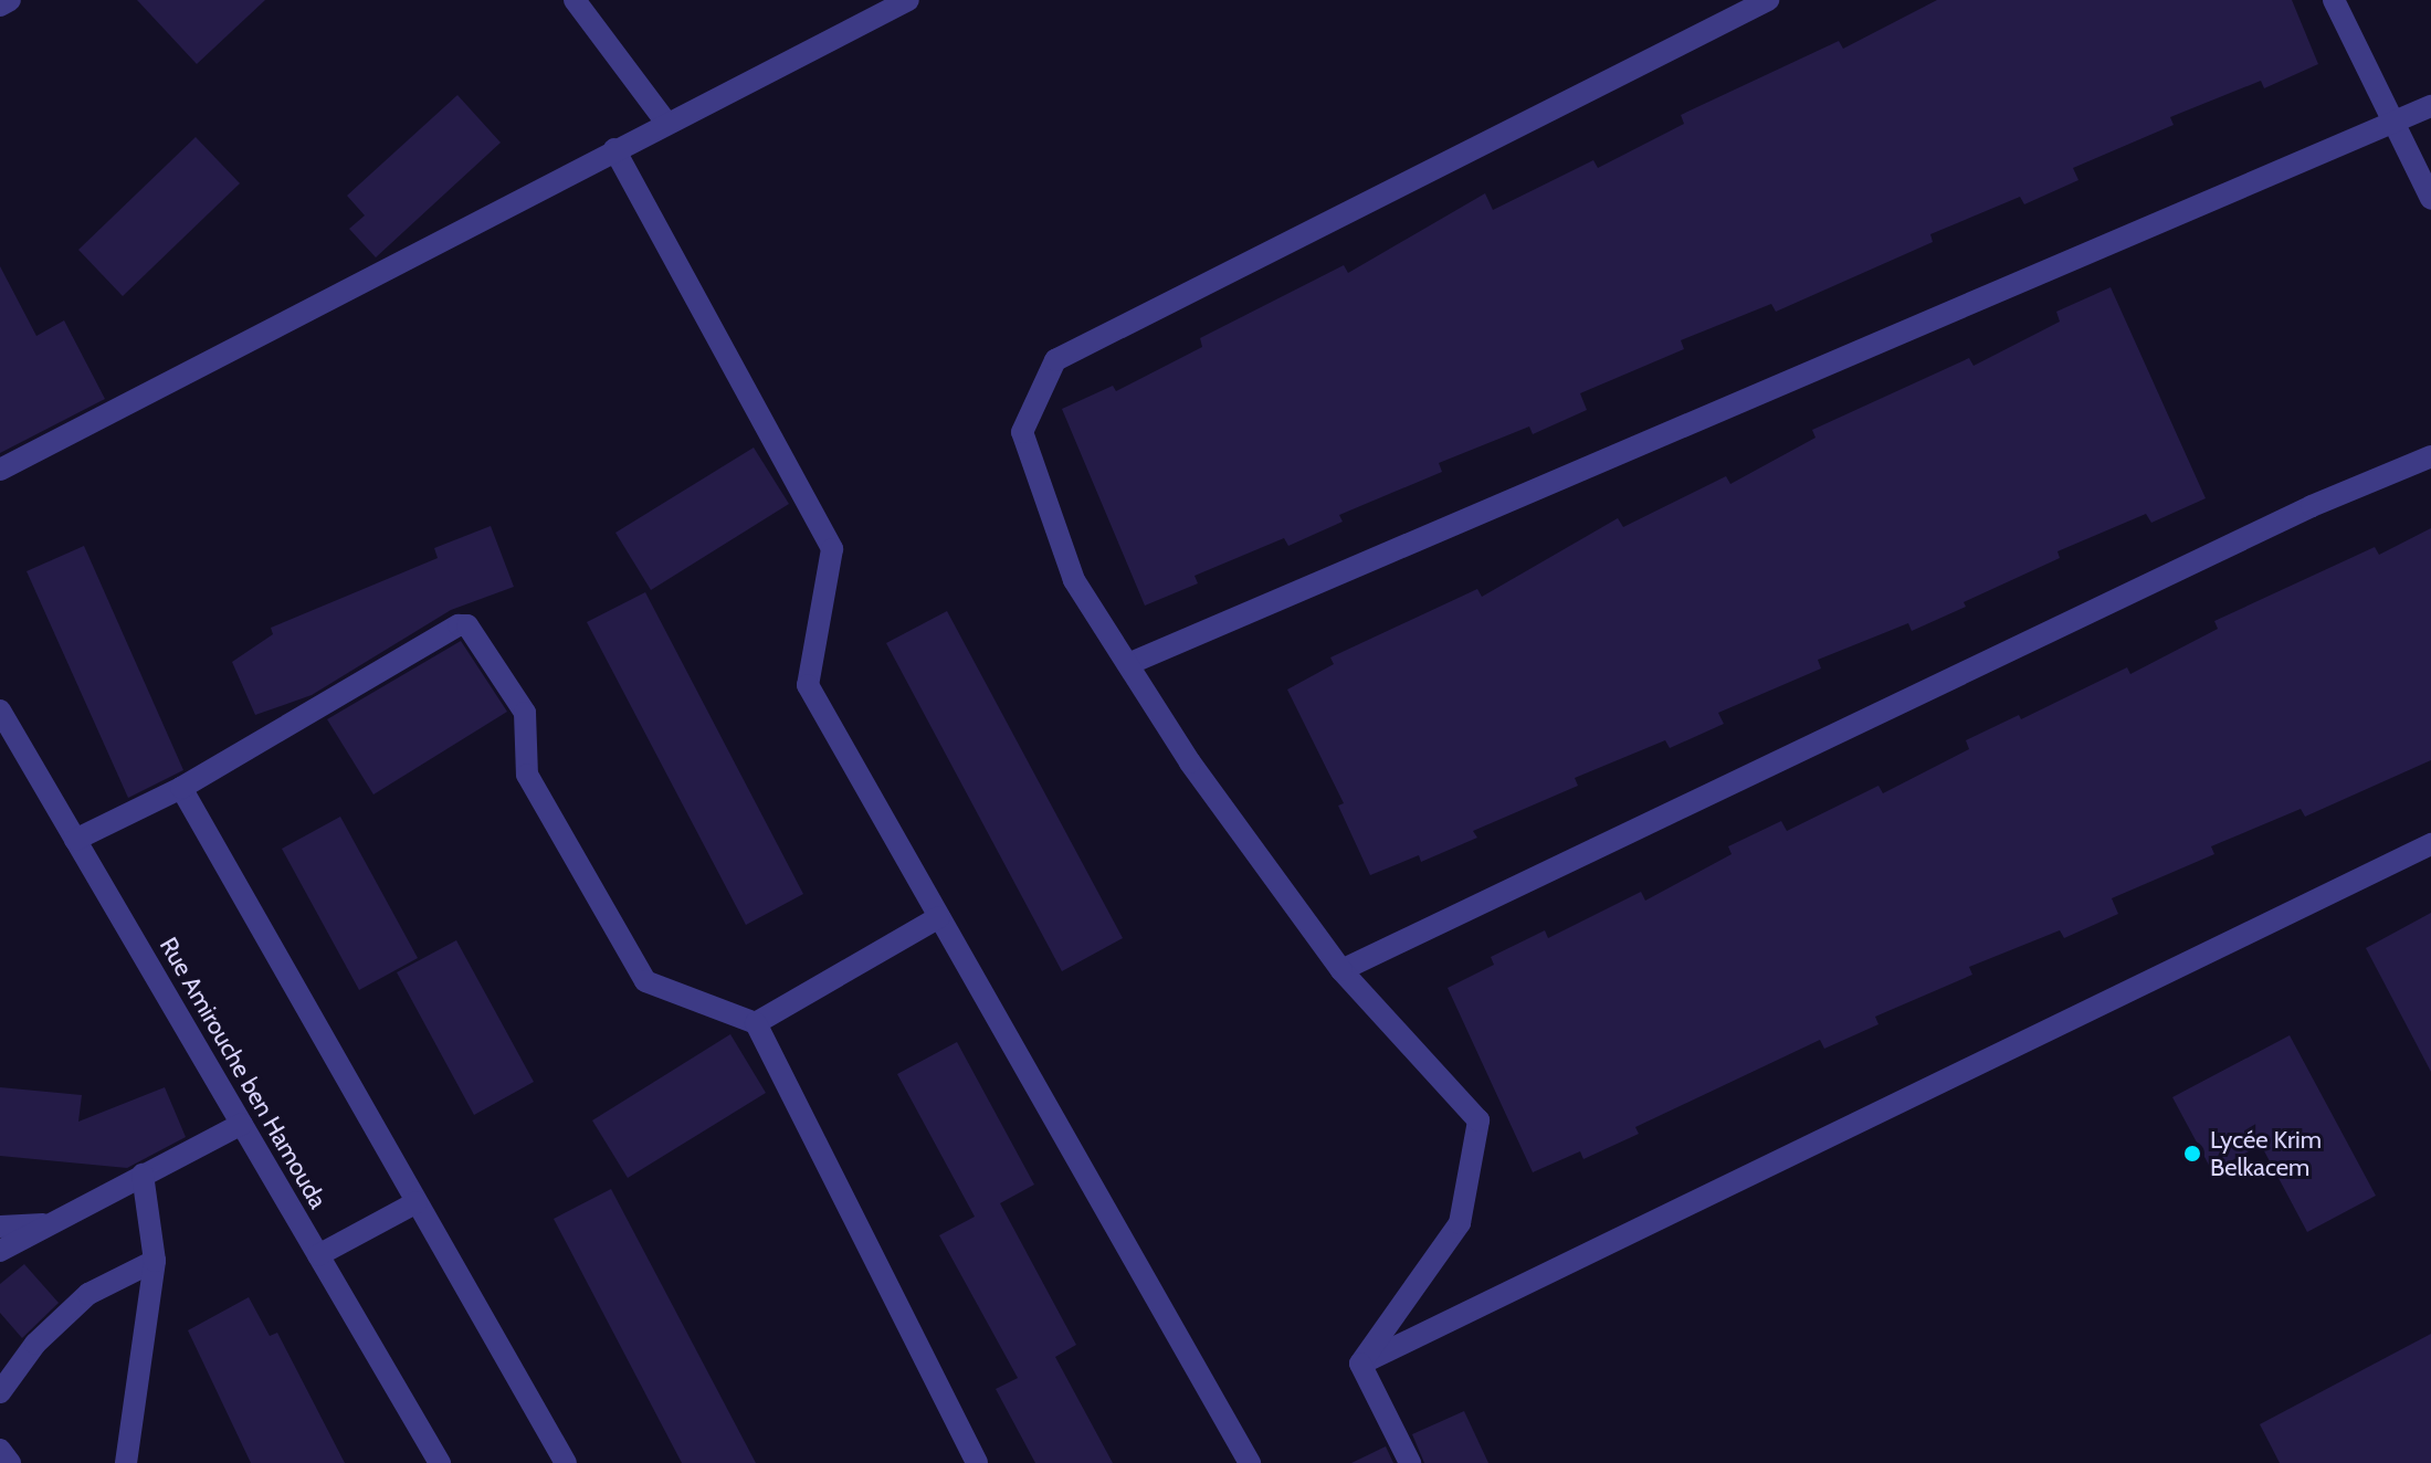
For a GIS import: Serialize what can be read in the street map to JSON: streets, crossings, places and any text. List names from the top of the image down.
{
  "streets": {
    "street": ["Rue Amirouche ben Hamouda"]
  },
  "places": ["Lycée Krim Belkacem"]
}
